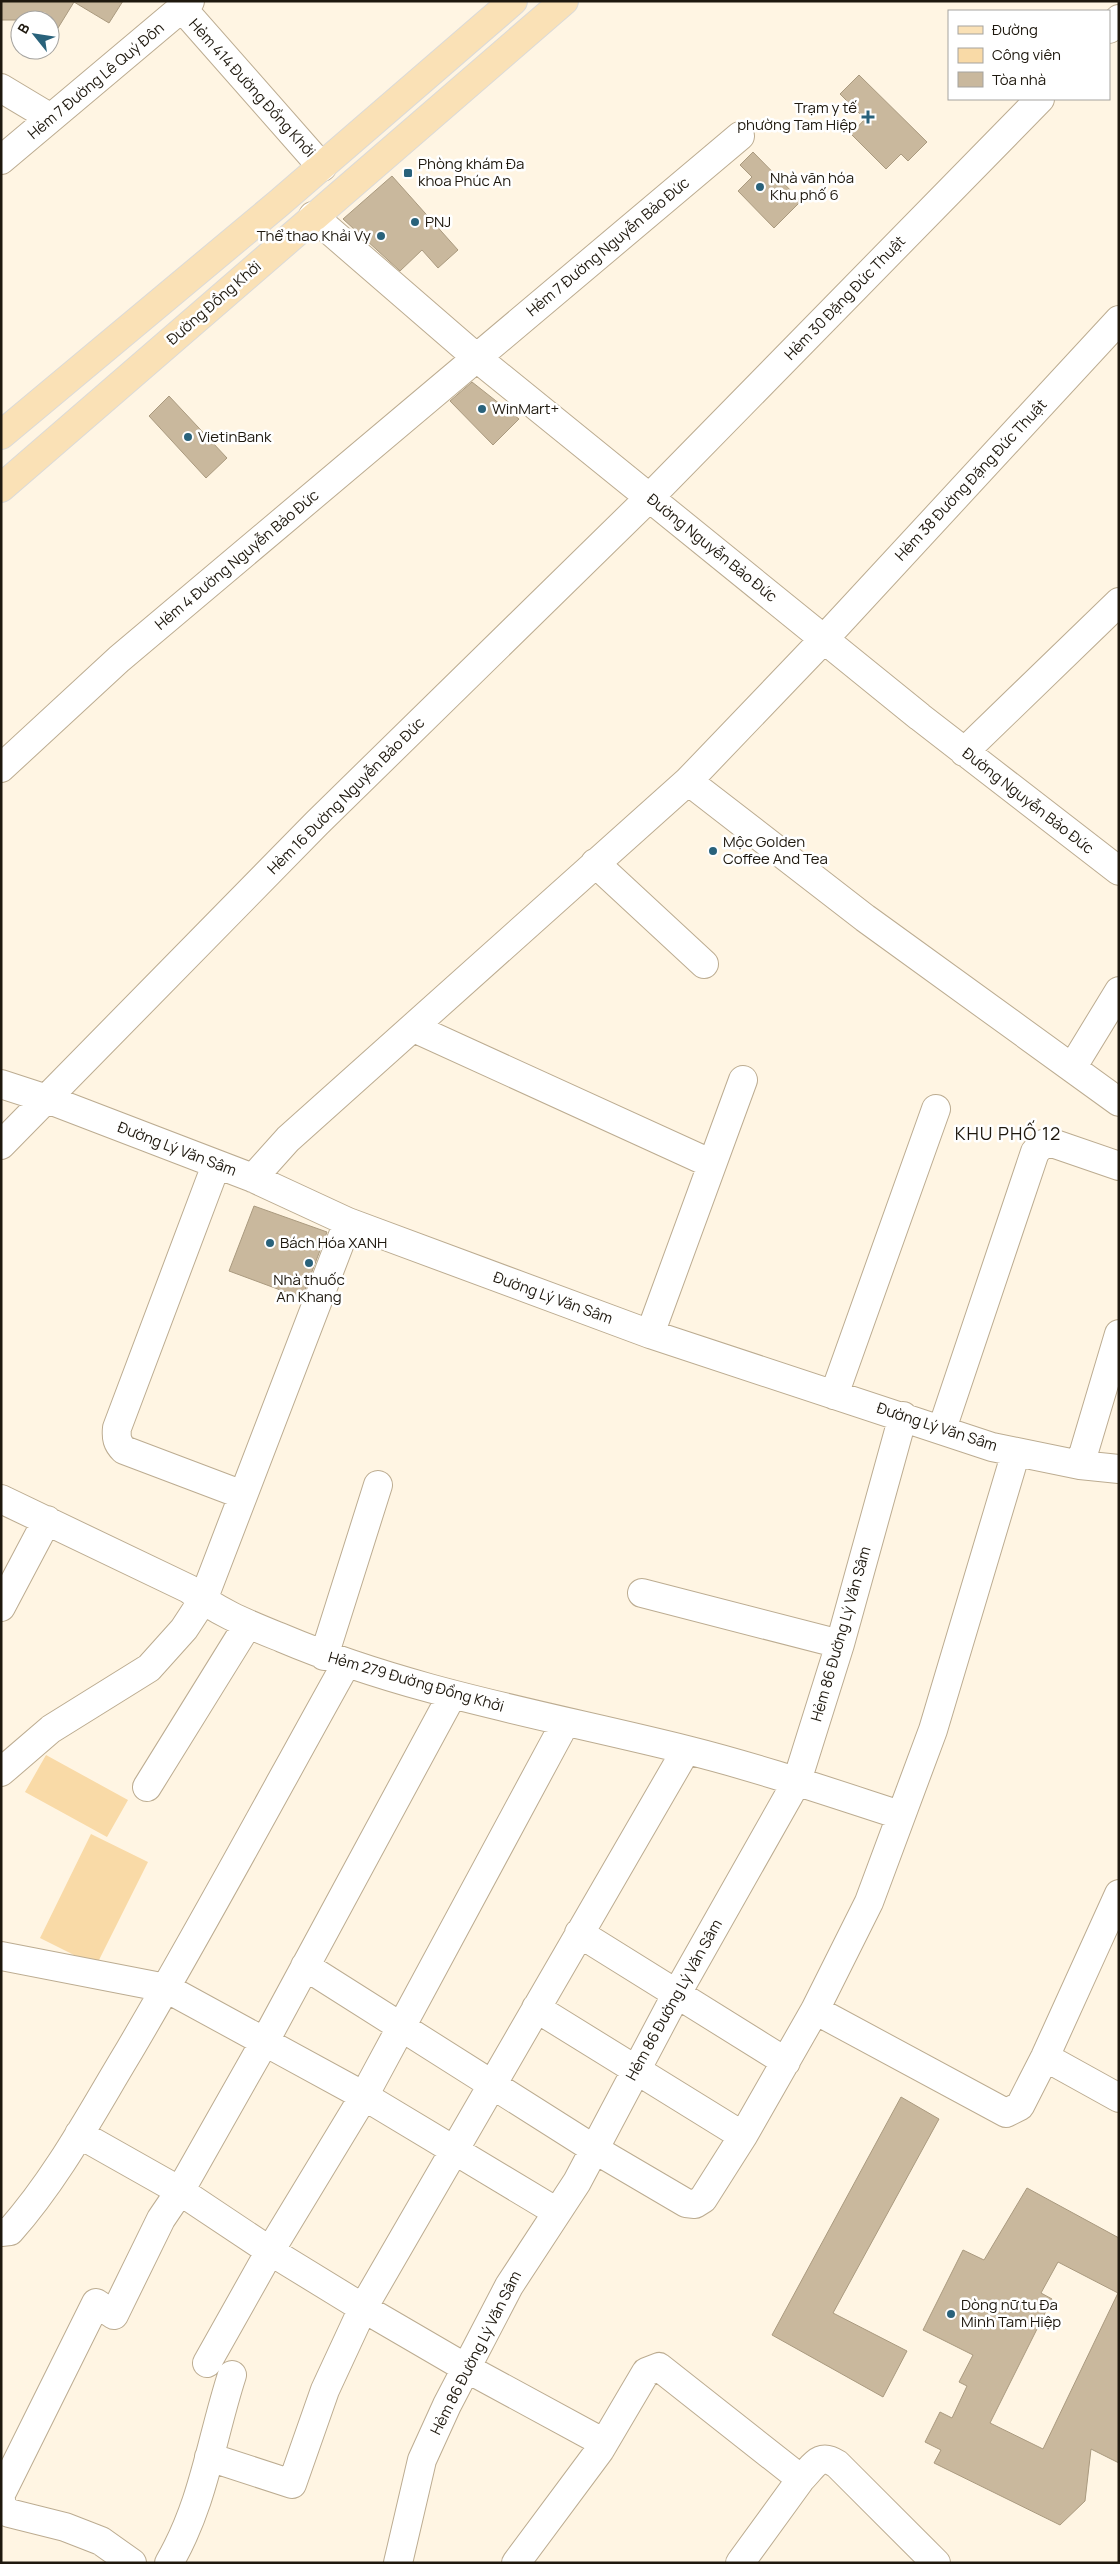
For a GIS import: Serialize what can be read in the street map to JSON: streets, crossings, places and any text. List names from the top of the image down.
{
  "streets": {
    "main road": ["Đường Đồng Khởi"],
    "street": [
      "Hẻm 7 Đường Lê Quý Đôn",
      "Hẻm 414 Đường Đồng Khởi",
      "Hẻm 7 Đường Nguyễn Bảo Đức",
      "Hẻm 30 Đặng Đức Thuật",
      "Hẻm 38 Đường Đặng Đức Thuật",
      "Đường Nguyễn Bảo Đức",
      "Hẻm 4 Đường Nguyễn Bảo Đức",
      "Hẻm 16 Đường Nguyễn Bảo Đức",
      "Đường Lý Văn Sâm",
      "Hẻm 86 Đường Lý Văn Sâm",
      "Hẻm 279 Đường Đồng Khởi"
    ]
  },
  "crossings": [
    ["Hẻm 7 Đường Lê Quý Đôn", "Hẻm 414 Đường Đồng Khởi"],
    ["Hẻm 7 Đường Nguyễn Bảo Đức", "Đường Nguyễn Bảo Đức"],
    ["Hẻm 7 Đường Nguyễn Bảo Đức", "Hẻm 4 Đường Nguyễn Bảo Đức"],
    ["Hẻm 30 Đặng Đức Thuật", "Đường Nguyễn Bảo Đức"],
    ["Hẻm 30 Đặng Đức Thuật", "Hẻm 16 Đường Nguyễn Bảo Đức"],
    ["Đường Đồng Khởi", "Đường Nguyễn Bảo Đức"],
    ["Hẻm 38 Đường Đặng Đức Thuật", "Đường Nguyễn Bảo Đức"],
    ["Hẻm 38 Đường Đặng Đức Thuật", "Đường Lý Văn Sâm"],
    ["Đường Nguyễn Bảo Đức", "Hẻm 4 Đường Nguyễn Bảo Đức"],
    ["Đường Nguyễn Bảo Đức", "Hẻm 16 Đường Nguyễn Bảo Đức"],
    ["Hẻm 16 Đường Nguyễn Bảo Đức", "Đường Lý Văn Sâm"],
    ["Đường Lý Văn Sâm", "Hẻm 86 Đường Lý Văn Sâm"],
    ["Hẻm 86 Đường Lý Văn Sâm", "Hẻm 279 Đường Đồng Khởi"]
  ],
  "districts": ["KHU PHỐ 12"],
  "places": {
    "health": ["Trạm y tế phường Tam Hiệp"],
    "transit": ["Phòng khám Đa khoa Phúc An"],
    "other": [
      "Nhà văn hóa Khu phố 6",
      "PNJ",
      "Thể thao Khải Vy",
      "WinMart+",
      "VietinBank",
      "Mộc Golden Coffee And Tea",
      "Bách Hóa XANH",
      "Nhà thuốc An Khang",
      "Dòng nữ tu Đa Minh Tam Hiệp"
    ]
  },
  "legend": ["Đường", "Công viên", "Tòa nhà"],
  "north": "top left"
}
